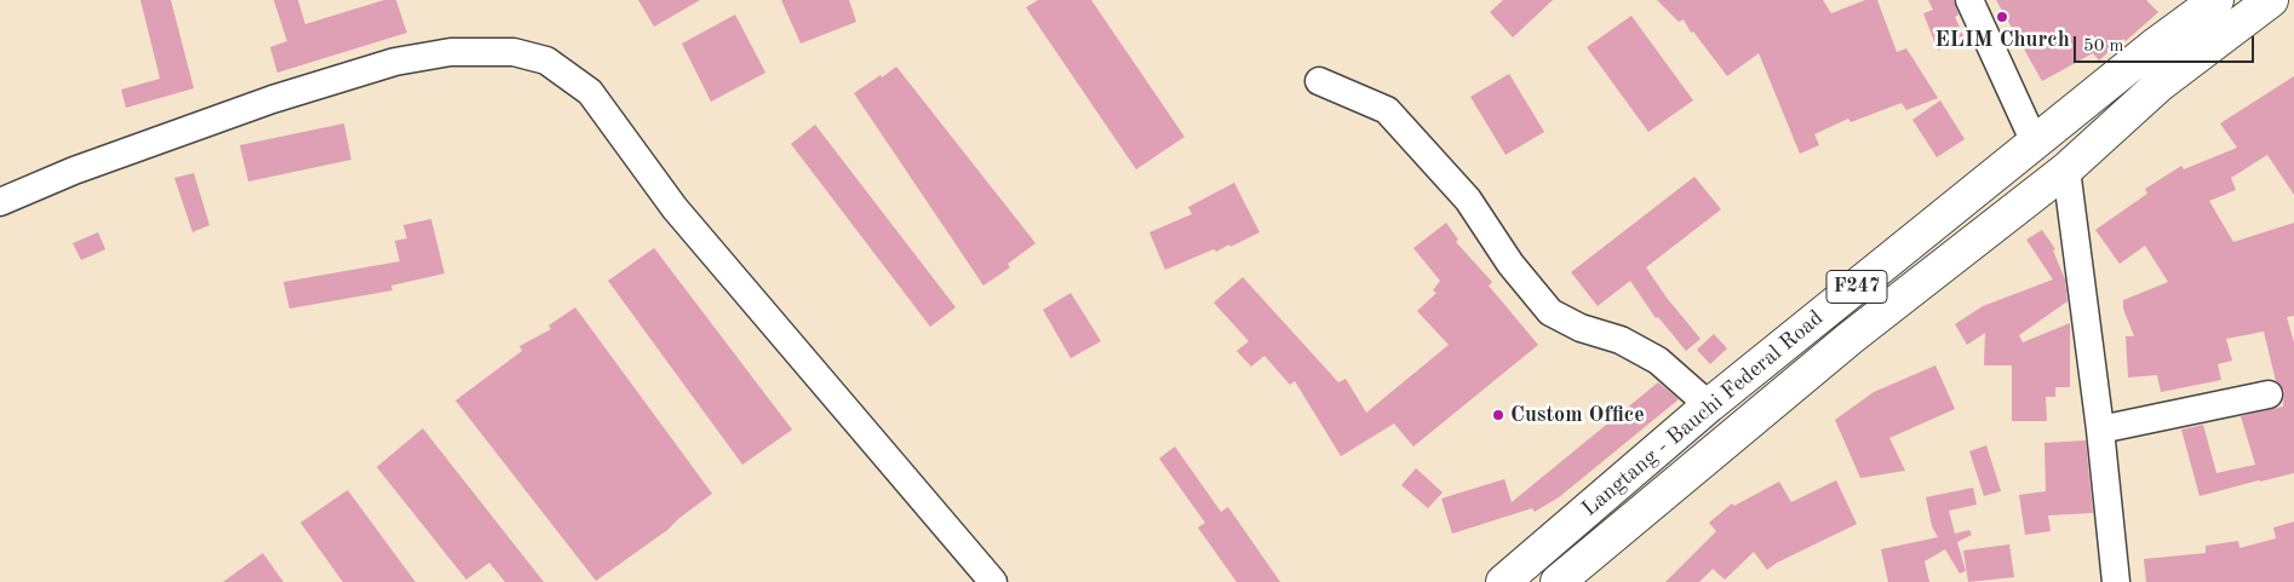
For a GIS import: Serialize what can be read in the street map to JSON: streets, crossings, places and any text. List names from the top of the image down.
{
  "streets": {
    "main road": ["F247", "Langtang - Bauchi Federal Road"]
  },
  "places": ["ELIM Church", "Custom Office"],
  "scale_bar": "50 m"
}
